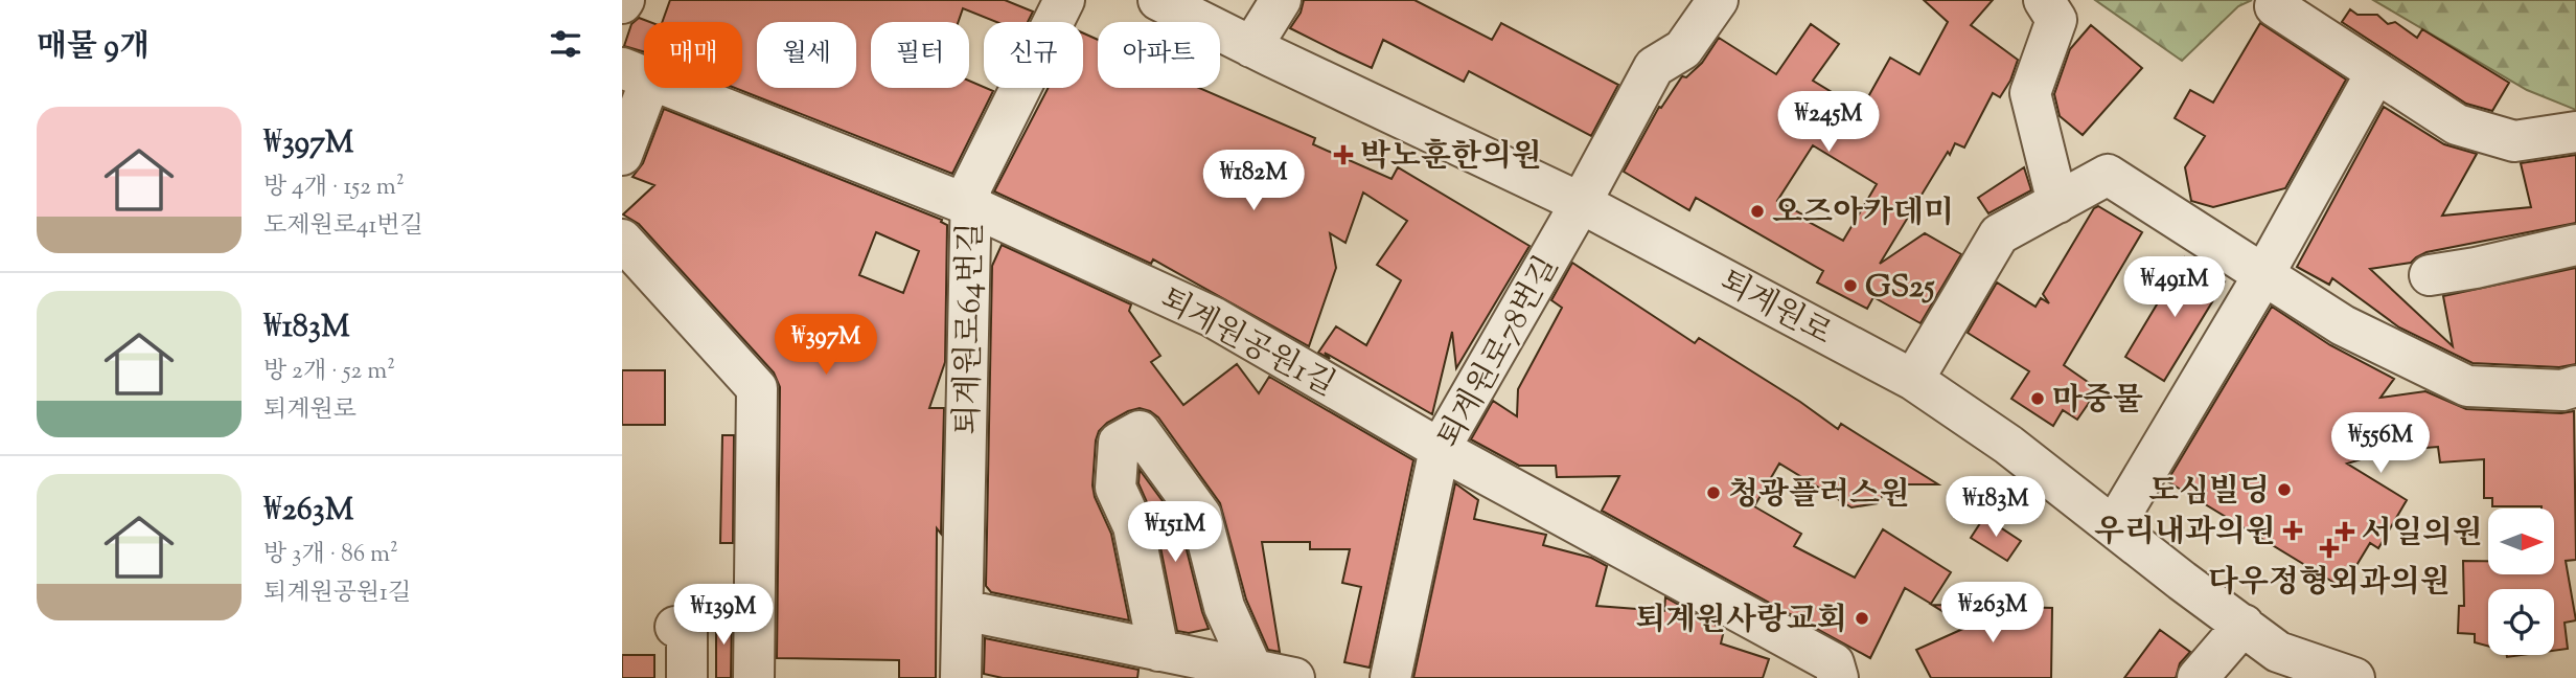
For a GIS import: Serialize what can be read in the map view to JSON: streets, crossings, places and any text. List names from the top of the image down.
{
  "streets": {
    "street": [
      "퇴계원로",
      "퇴계원로64번길",
      "퇴계원공원1길",
      "퇴계원로78번길"
    ]
  },
  "crossings": [
    ["퇴계원로", "퇴계원로78번길"],
    ["퇴계원로64번길", "퇴계원공원1길"],
    ["퇴계원공원1길", "퇴계원로78번길"]
  ],
  "places": {
    "health": [
      "박노훈한의원",
      "우리내과의원",
      "서일의원",
      "다우정형외과의원"
    ],
    "other": [
      "오즈아카데미",
      "GS25",
      "마중물",
      "도심빌딩",
      "청광플러스원",
      "퇴계원사랑교회"
    ]
  },
  "north": "right",
  "page": {
    "heading": "매물 9개",
    "chip": [
      "매매",
      "월세",
      "필터",
      "신규",
      "아파트"
    ],
    "list": [
      {
        "name": "₩397M",
        "note": "방 4개 · 152 m² · 도제원로41번길"
      },
      {
        "name": "₩183M",
        "note": "방 2개 · 52 m² · 퇴계원로"
      },
      {
        "name": "₩263M",
        "note": "방 3개 · 86 m² · 퇴계원공원1길"
      }
    ],
    "price": [
      "₩245M",
      "₩182M",
      "₩491M",
      "₩397M",
      "₩556M",
      "₩183M",
      "₩151M",
      "₩263M",
      "₩139M"
    ]
  }
}
